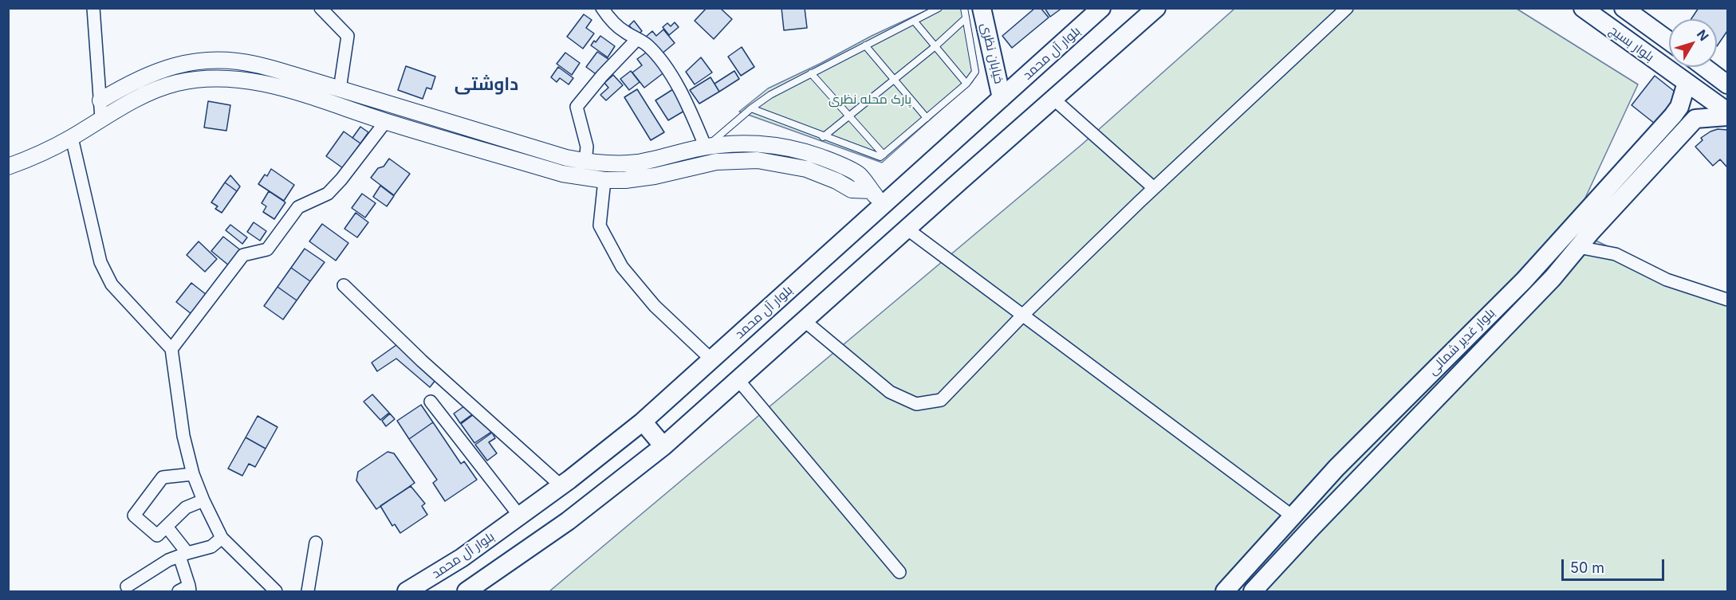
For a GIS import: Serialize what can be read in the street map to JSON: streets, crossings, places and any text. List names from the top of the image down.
{
  "streets": {
    "main road": [
      "بلوار بسیج",
      "خیابان نظری",
      "بلوار آل محمد",
      "بلوار غدیر شمالی"
    ]
  },
  "crossings": [
    ["بلوار بسیج", "بلوار غدیر شمالی"],
    ["خیابان نظری", "بلوار آل محمد"]
  ],
  "districts": ["داوشتی"],
  "parks": ["پارک محله نظری"],
  "scale_bar": "50 m",
  "north": "top right"
}
